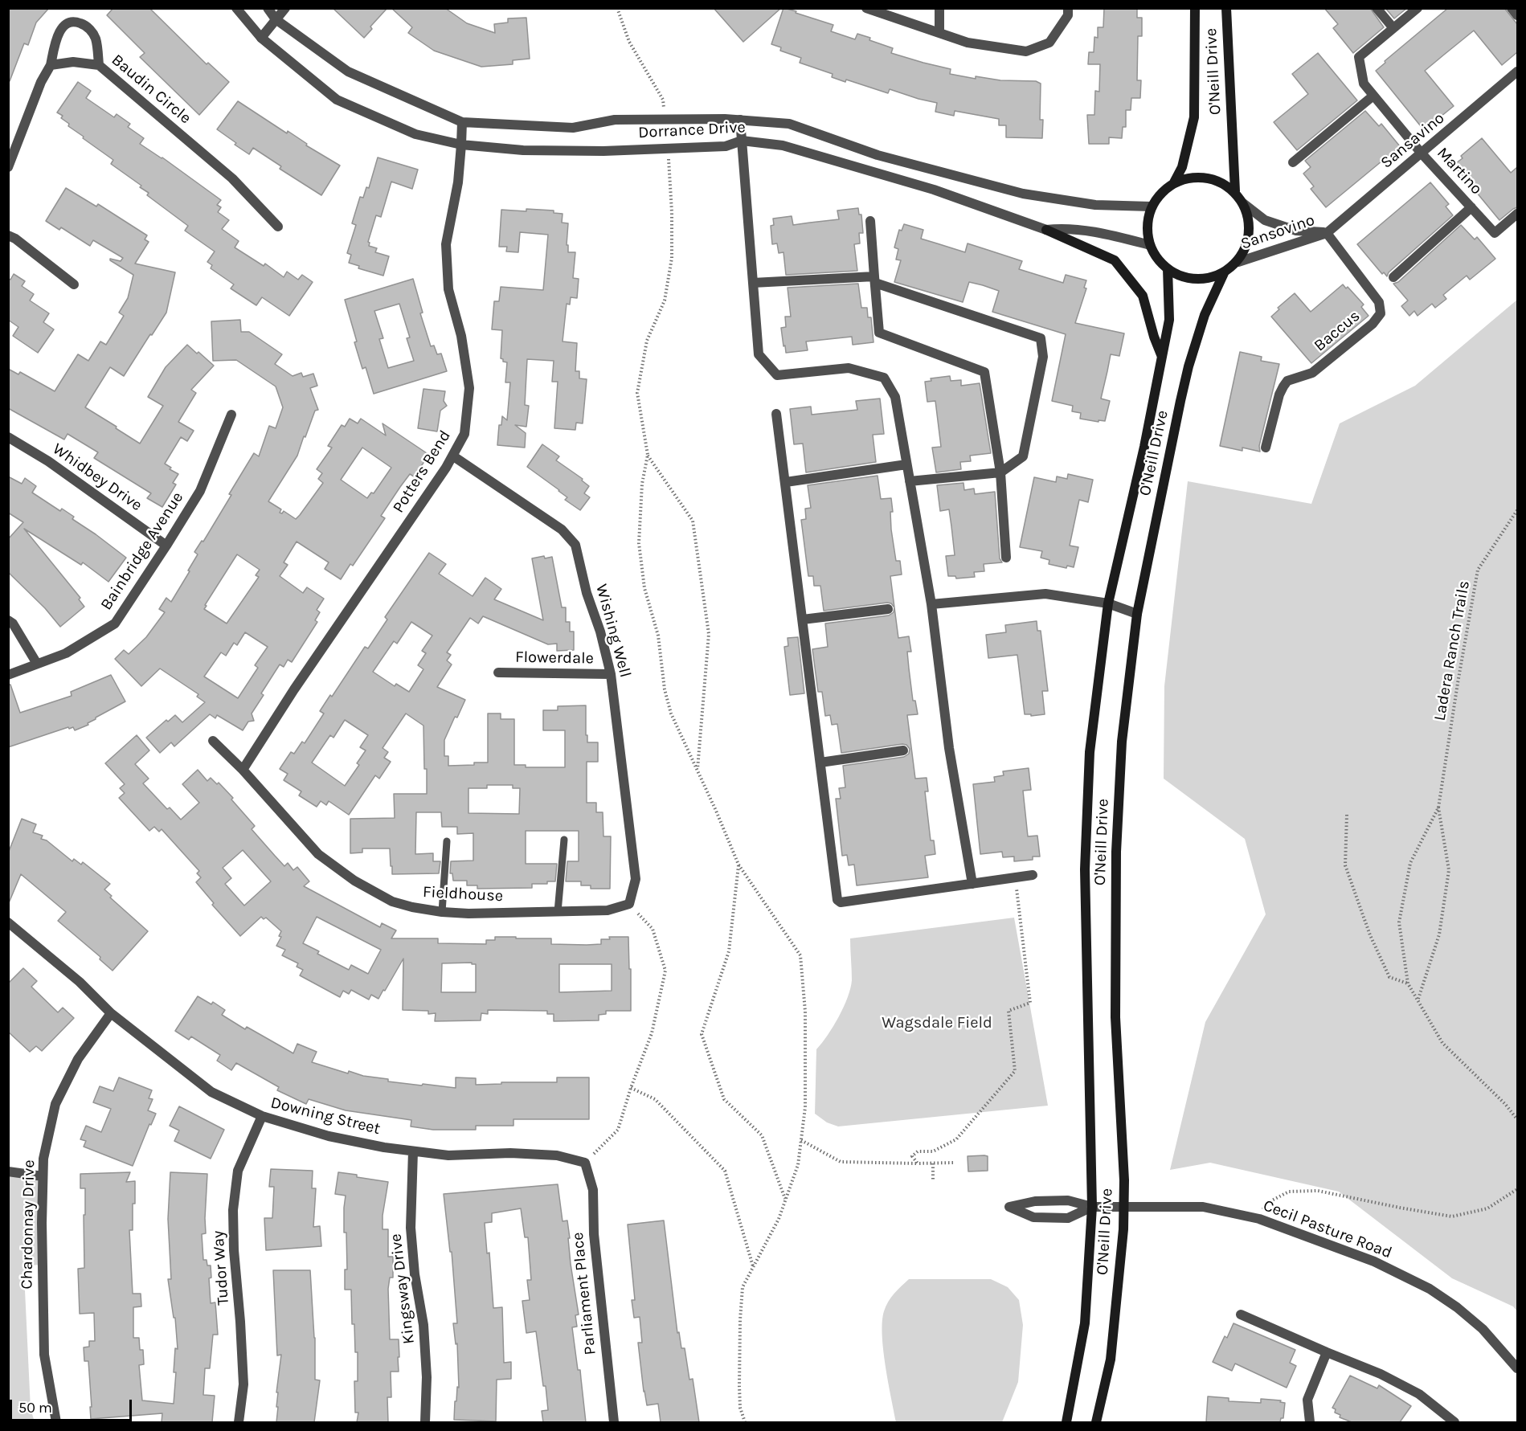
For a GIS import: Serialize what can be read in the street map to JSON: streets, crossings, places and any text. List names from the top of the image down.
{
  "streets": {
    "main road": ["O'Neill Drive"],
    "street": [
      "Baudin Circle",
      "Dorrance Drive",
      "Sansavino",
      "Martino",
      "Sansovino",
      "Baccus",
      "Potters Bend",
      "Whidbey Drive",
      "Bainbridge Avenue",
      "Wishing Well",
      "Flowerdale",
      "Fieldhouse",
      "Downing Street",
      "Chardonnay Drive",
      "Cecil Pasture Road",
      "Tudor Way",
      "Kingsway Drive",
      "Parliament Place"
    ],
    "path": ["Ladera Ranch Trails"]
  },
  "crossings": [
    ["O'Neill Drive", "Dorrance Drive"],
    ["O'Neill Drive", "Sansovino"],
    ["O'Neill Drive", "Cecil Pasture Road"],
    ["Dorrance Drive", "Sansovino"],
    ["Dorrance Drive", "Potters Bend"],
    ["Sansavino", "Martino"],
    ["Sansavino", "Sansovino"],
    ["Sansavino", "Baccus"],
    ["Sansovino", "Baccus"],
    ["Potters Bend", "Wishing Well"],
    ["Potters Bend", "Fieldhouse"],
    ["Whidbey Drive", "Bainbridge Avenue"],
    ["Wishing Well", "Flowerdale"],
    ["Wishing Well", "Fieldhouse"],
    ["Downing Street", "Chardonnay Drive"],
    ["Downing Street", "Tudor Way"],
    ["Downing Street", "Kingsway Drive"],
    ["Downing Street", "Parliament Place"]
  ],
  "parks": ["Wagsdale Field"],
  "scale_bar": "50 m"
}
